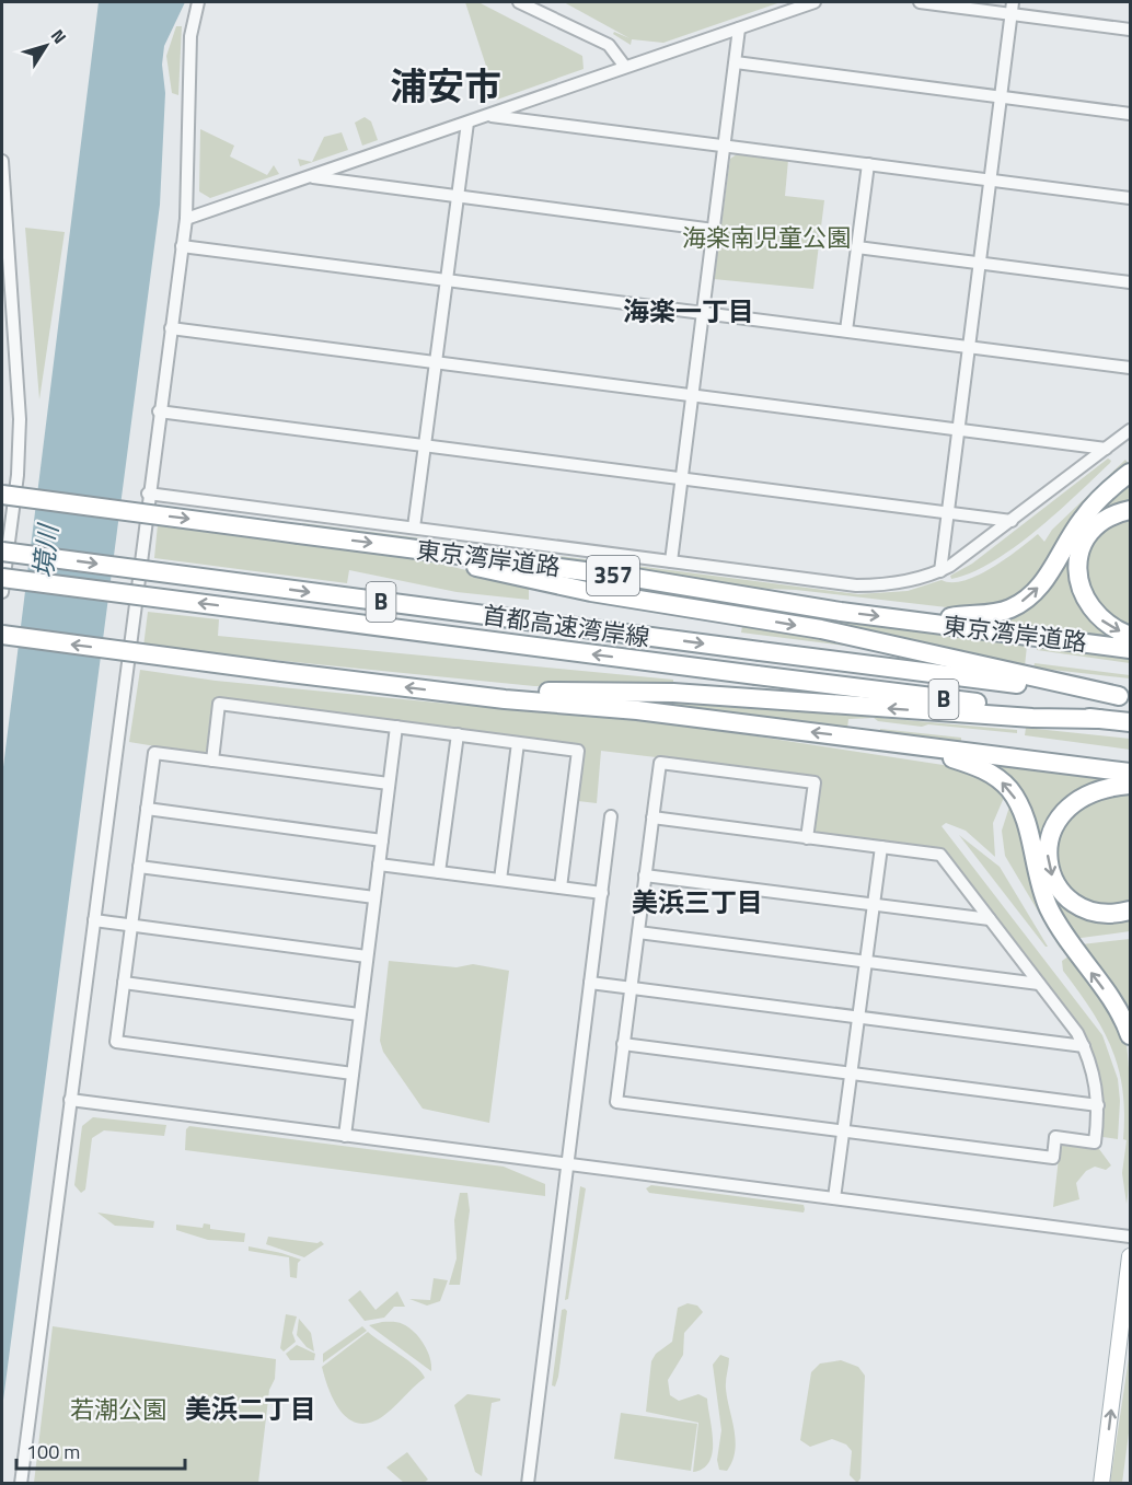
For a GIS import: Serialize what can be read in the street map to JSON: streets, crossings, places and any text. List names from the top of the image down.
{
  "streets": {
    "highway": [
      "東京湾岸道路",
      "357",
      "B",
      "首都高速湾岸線"
    ]
  },
  "districts": [
    "浦安市",
    "海楽一丁目",
    "美浜三丁目",
    "美浜二丁目"
  ],
  "water": ["境川"],
  "parks": ["海楽南児童公園", "若潮公園"],
  "scale_bar": "100 m",
  "north": "top right"
}
